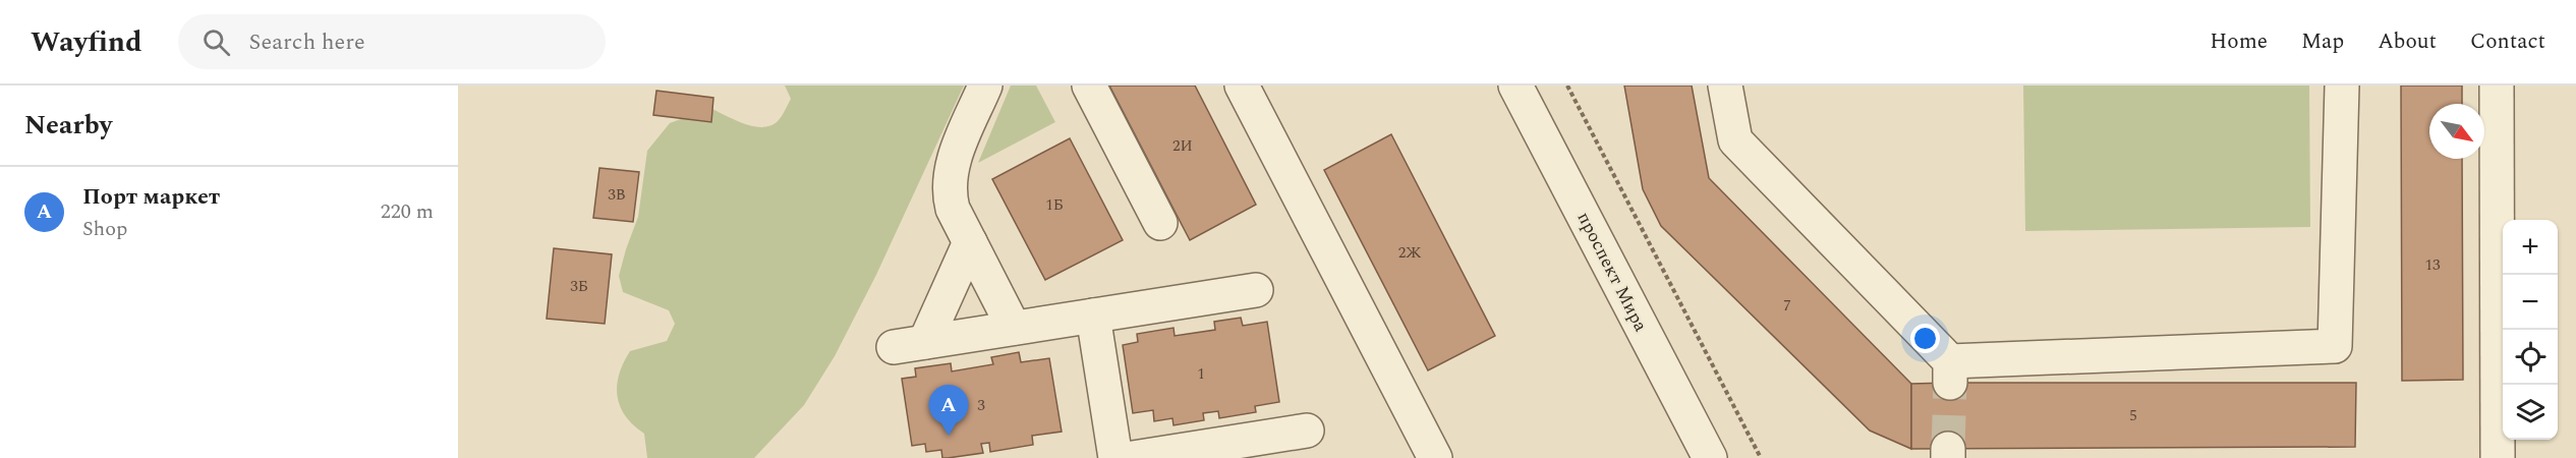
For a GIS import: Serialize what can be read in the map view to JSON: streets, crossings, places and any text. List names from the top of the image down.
{
  "streets": {
    "street": ["проспект Мира"]
  },
  "house_numbers": [
    "2И",
    "3В",
    "1Б",
    "2Ж",
    "13",
    "3Б",
    "7",
    "1",
    "3",
    "5"
  ],
  "north": "bottom right",
  "page": {
    "header": "Wayfind",
    "search": "Search here",
    "nav": [
      "Home",
      "Map",
      "About",
      "Contact"
    ],
    "heading": "Nearby",
    "list": [
      {
        "mark": "A",
        "name": "Порт маркет",
        "note": "Shop",
        "value": "220 m"
      }
    ],
    "map_buttons": ["+", "−"],
    "pins": "A"
  }
}
